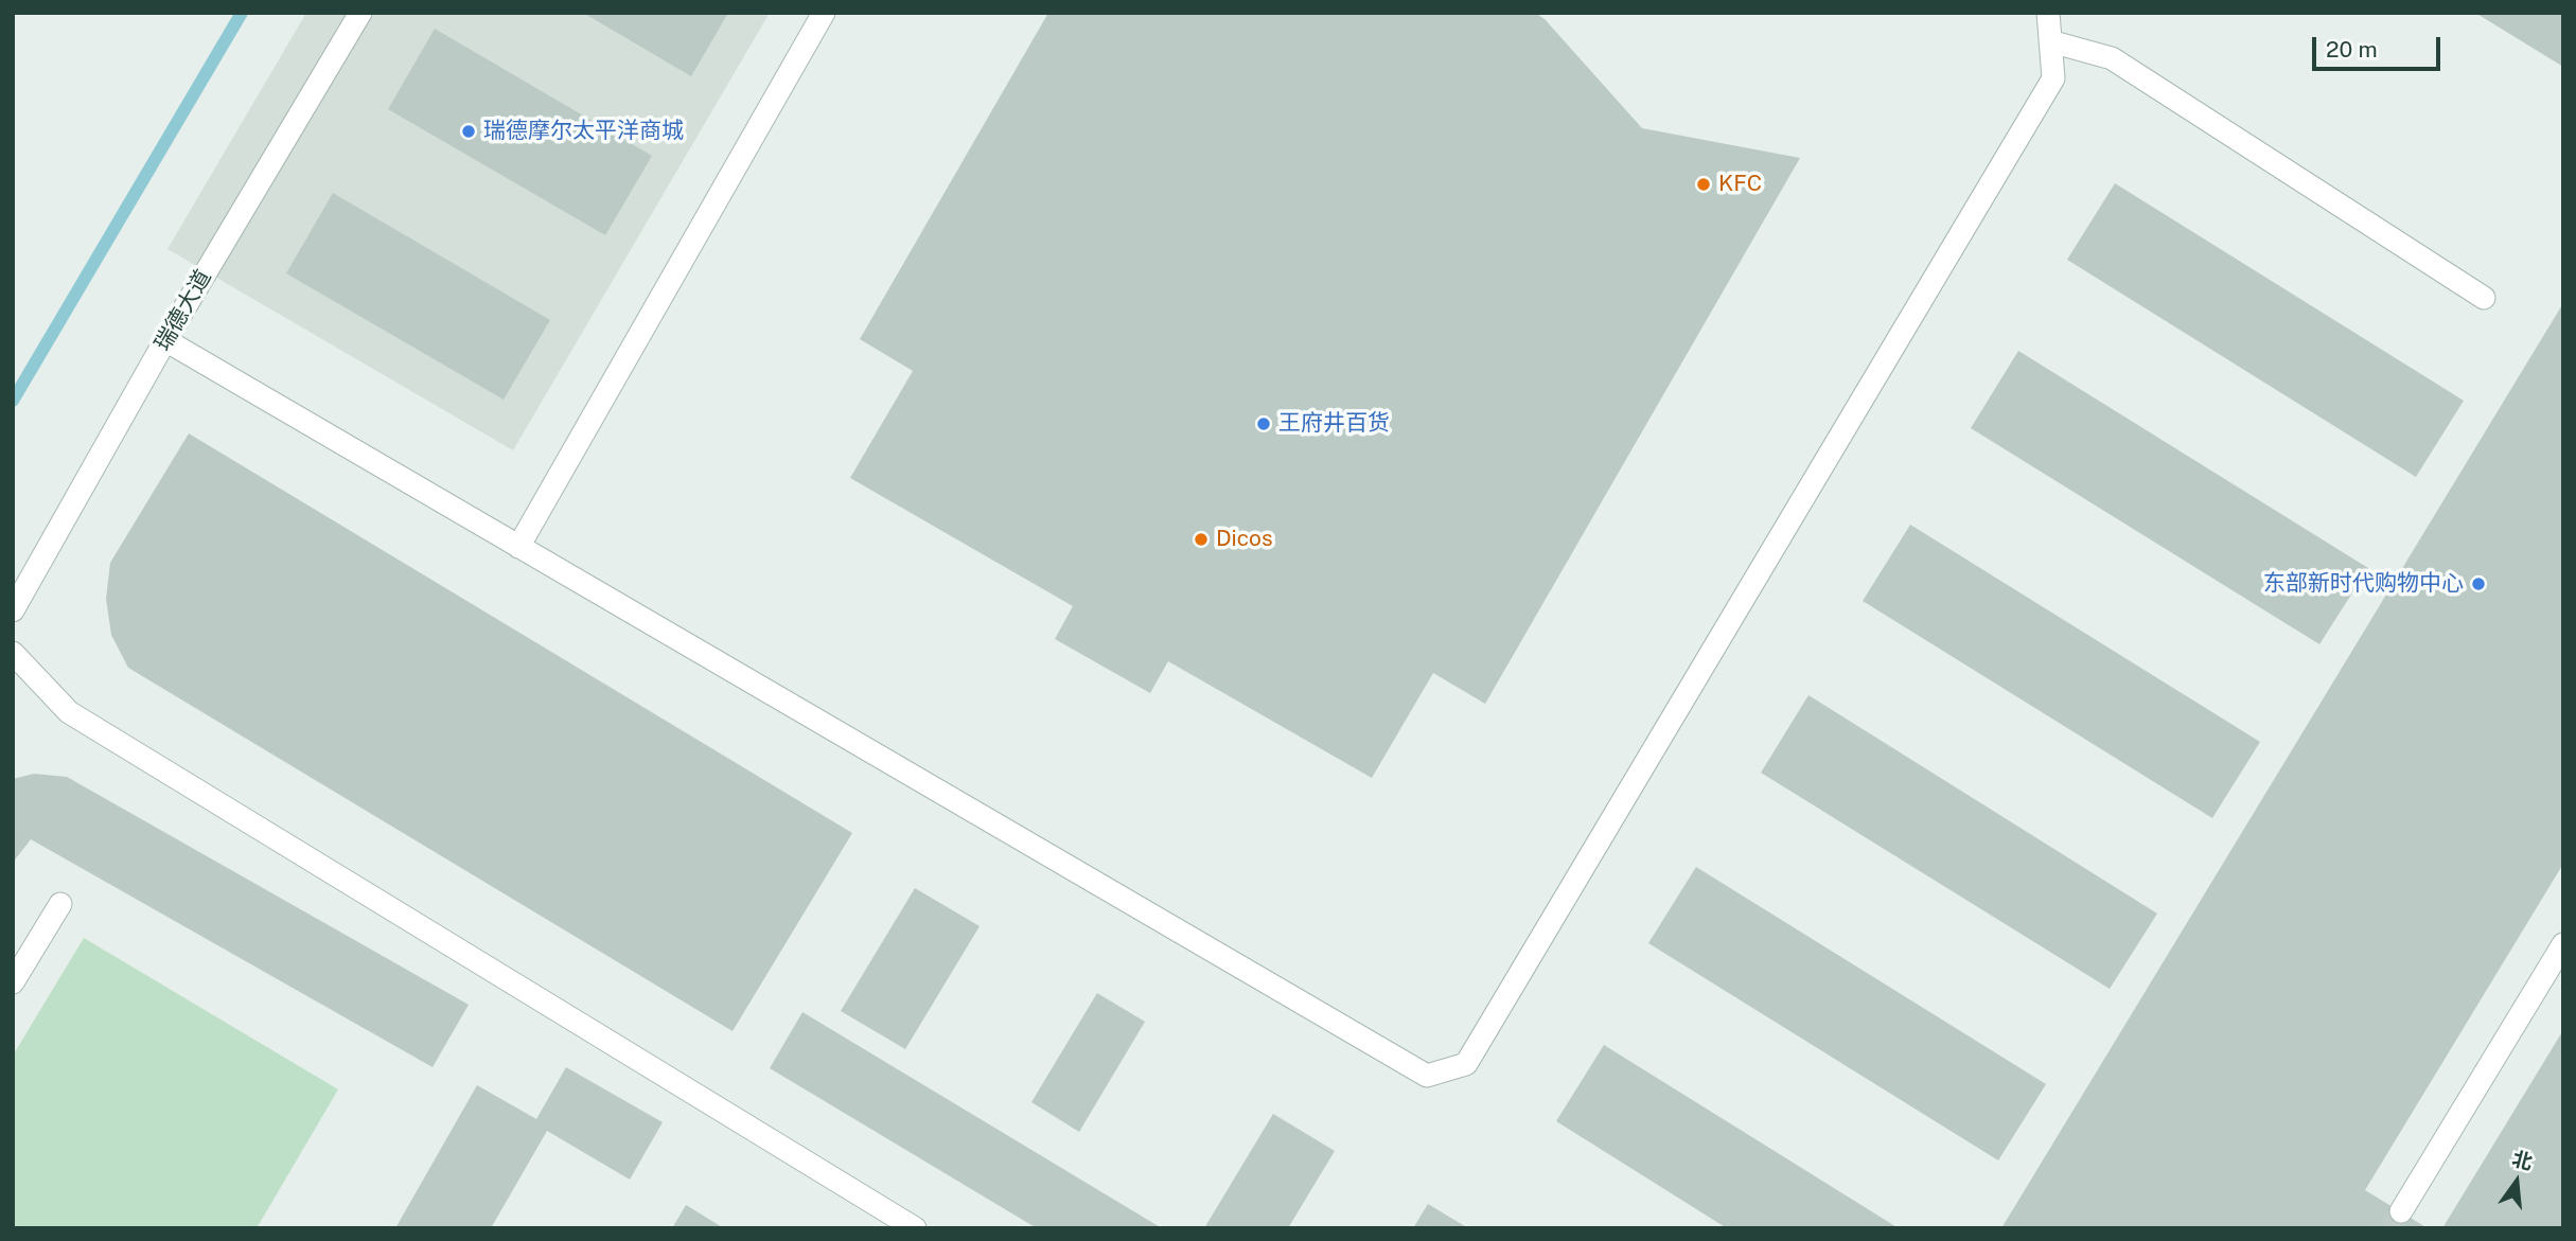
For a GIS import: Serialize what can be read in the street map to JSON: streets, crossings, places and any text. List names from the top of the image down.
{
  "streets": {
    "street": ["瑞德大道"]
  },
  "places": [
    "瑞德摩尔太平洋商城",
    "KFC",
    "王府井百货",
    "Dicos",
    "东部新时代购物中心"
  ],
  "scale_bar": "20 m",
  "north": "top"
}
